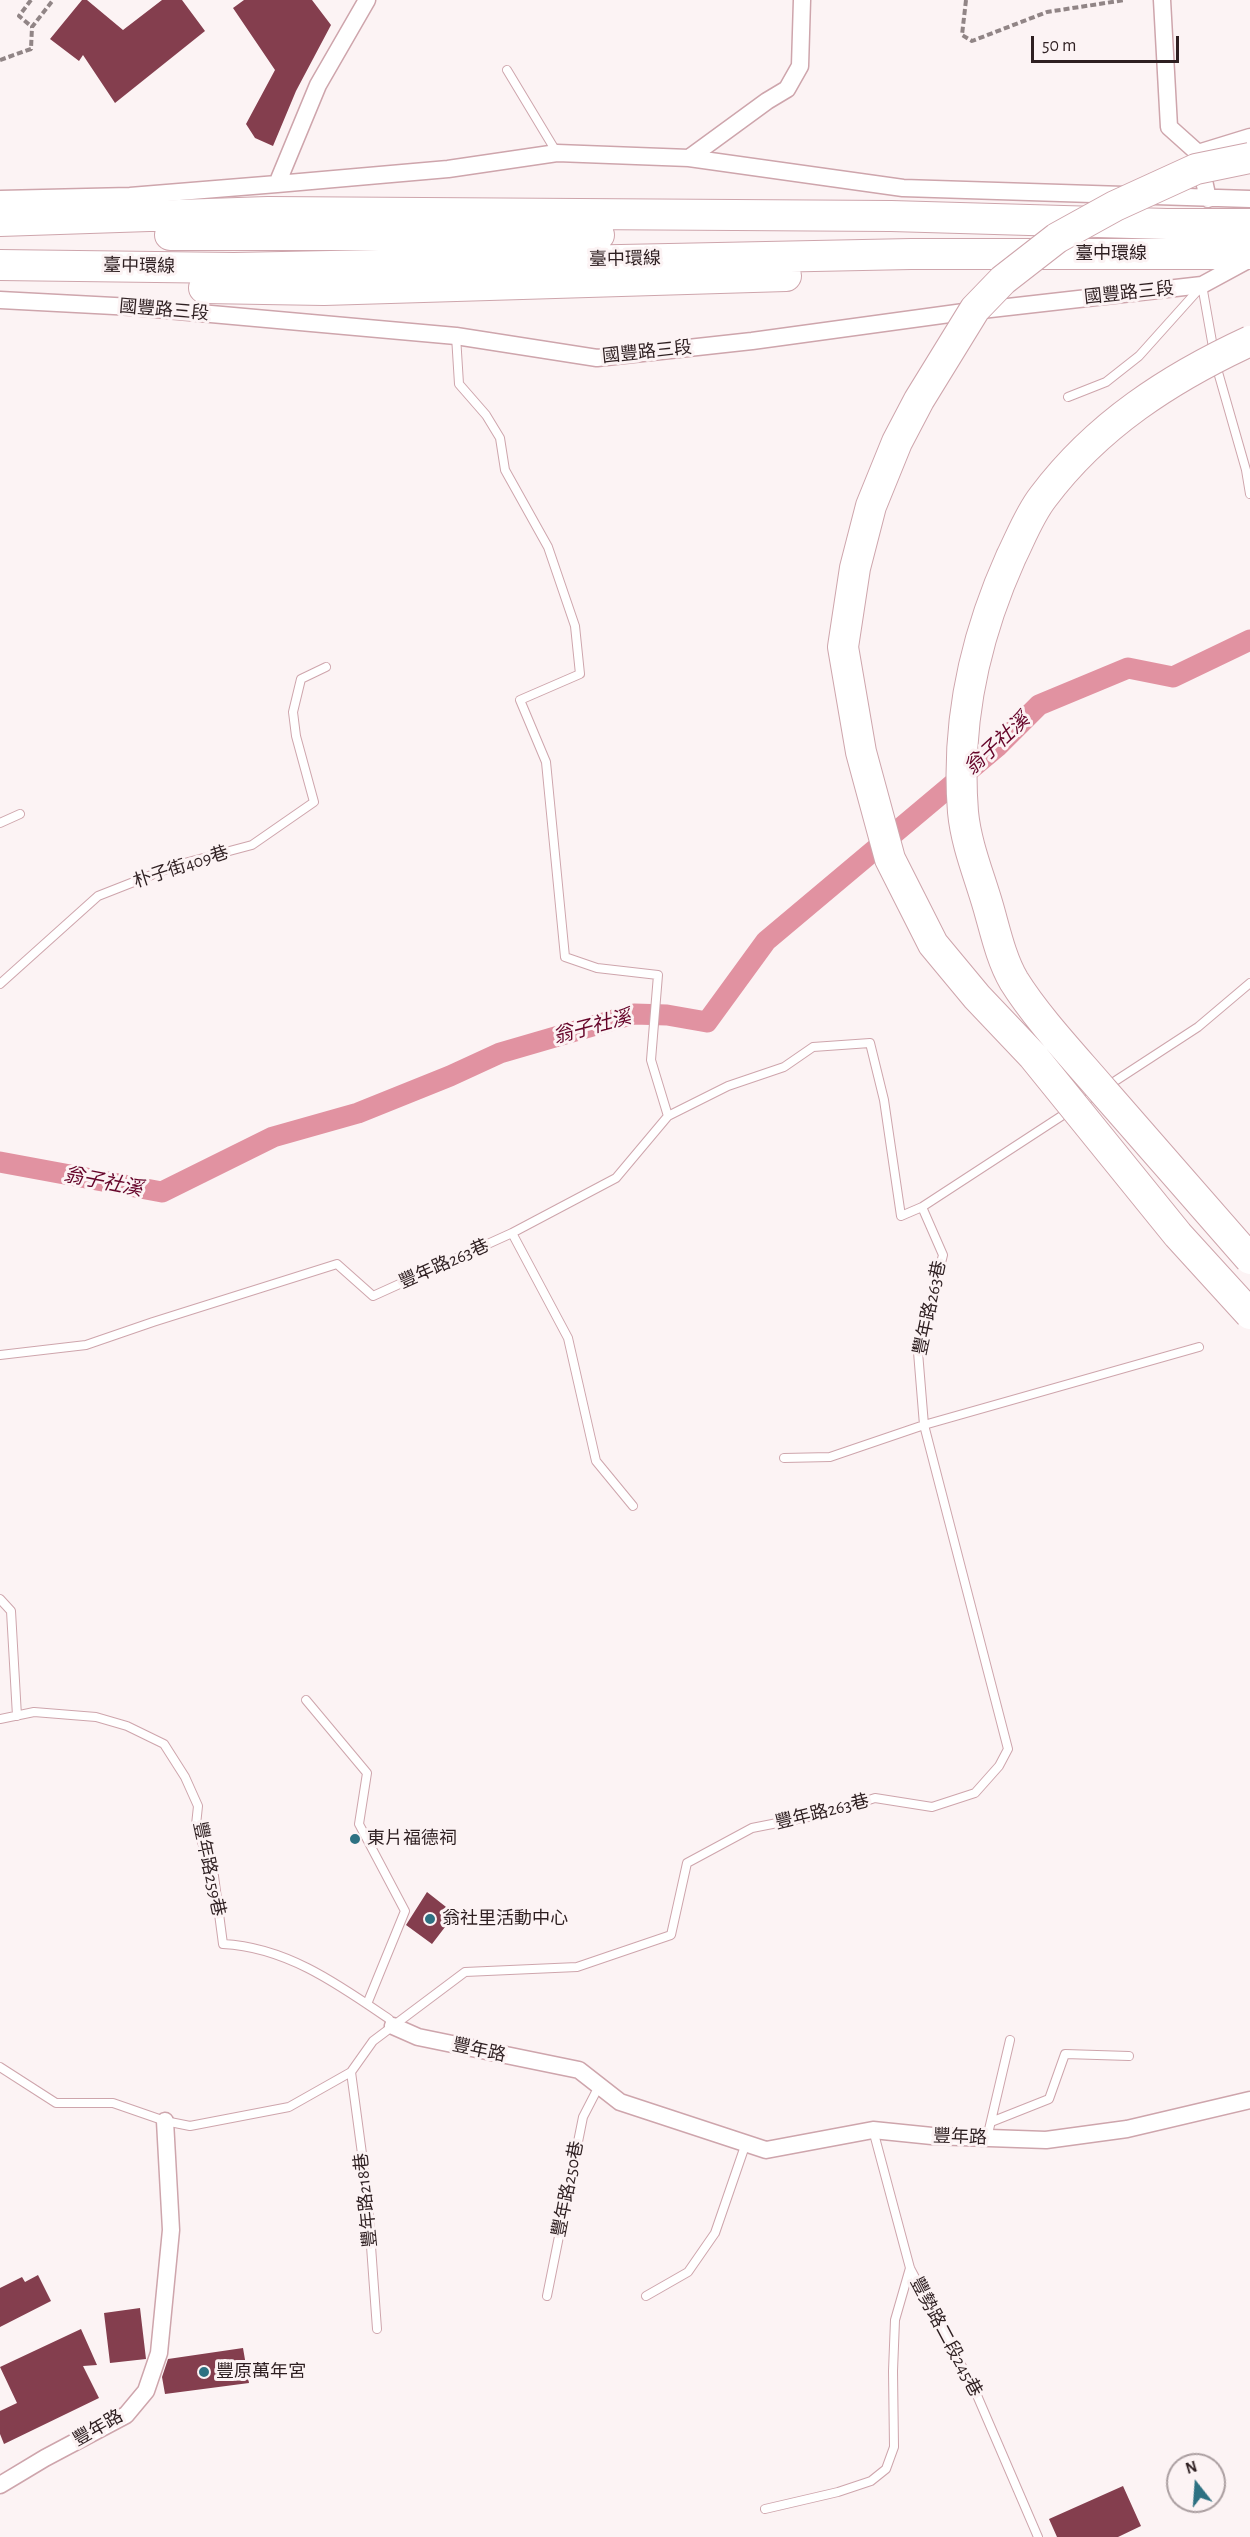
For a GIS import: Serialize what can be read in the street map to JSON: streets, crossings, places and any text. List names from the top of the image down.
{
  "streets": {
    "highway": ["臺中環線"],
    "street": ["國豐路三段", "豐年路"],
    "lane": [
      "朴子街409巷",
      "豐年路263巷",
      "豐年路259巷",
      "豐年路250巷",
      "豐年路218巷",
      "豐勢路二段245巷"
    ]
  },
  "crossings": [
    ["臺中環線", "國豐路三段"],
    ["豐年路263巷", "豐年路259巷"],
    ["豐年路263巷", "豐年路"],
    ["豐年路259巷", "豐年路"],
    ["豐年路", "豐年路250巷"],
    ["豐年路", "豐勢路二段245巷"]
  ],
  "water": ["翁子社溪"],
  "places": ["東片福德祠", "翁社里活動中心", "豐原萬年宮"],
  "scale_bar": "50 m",
  "north": "top"
}
